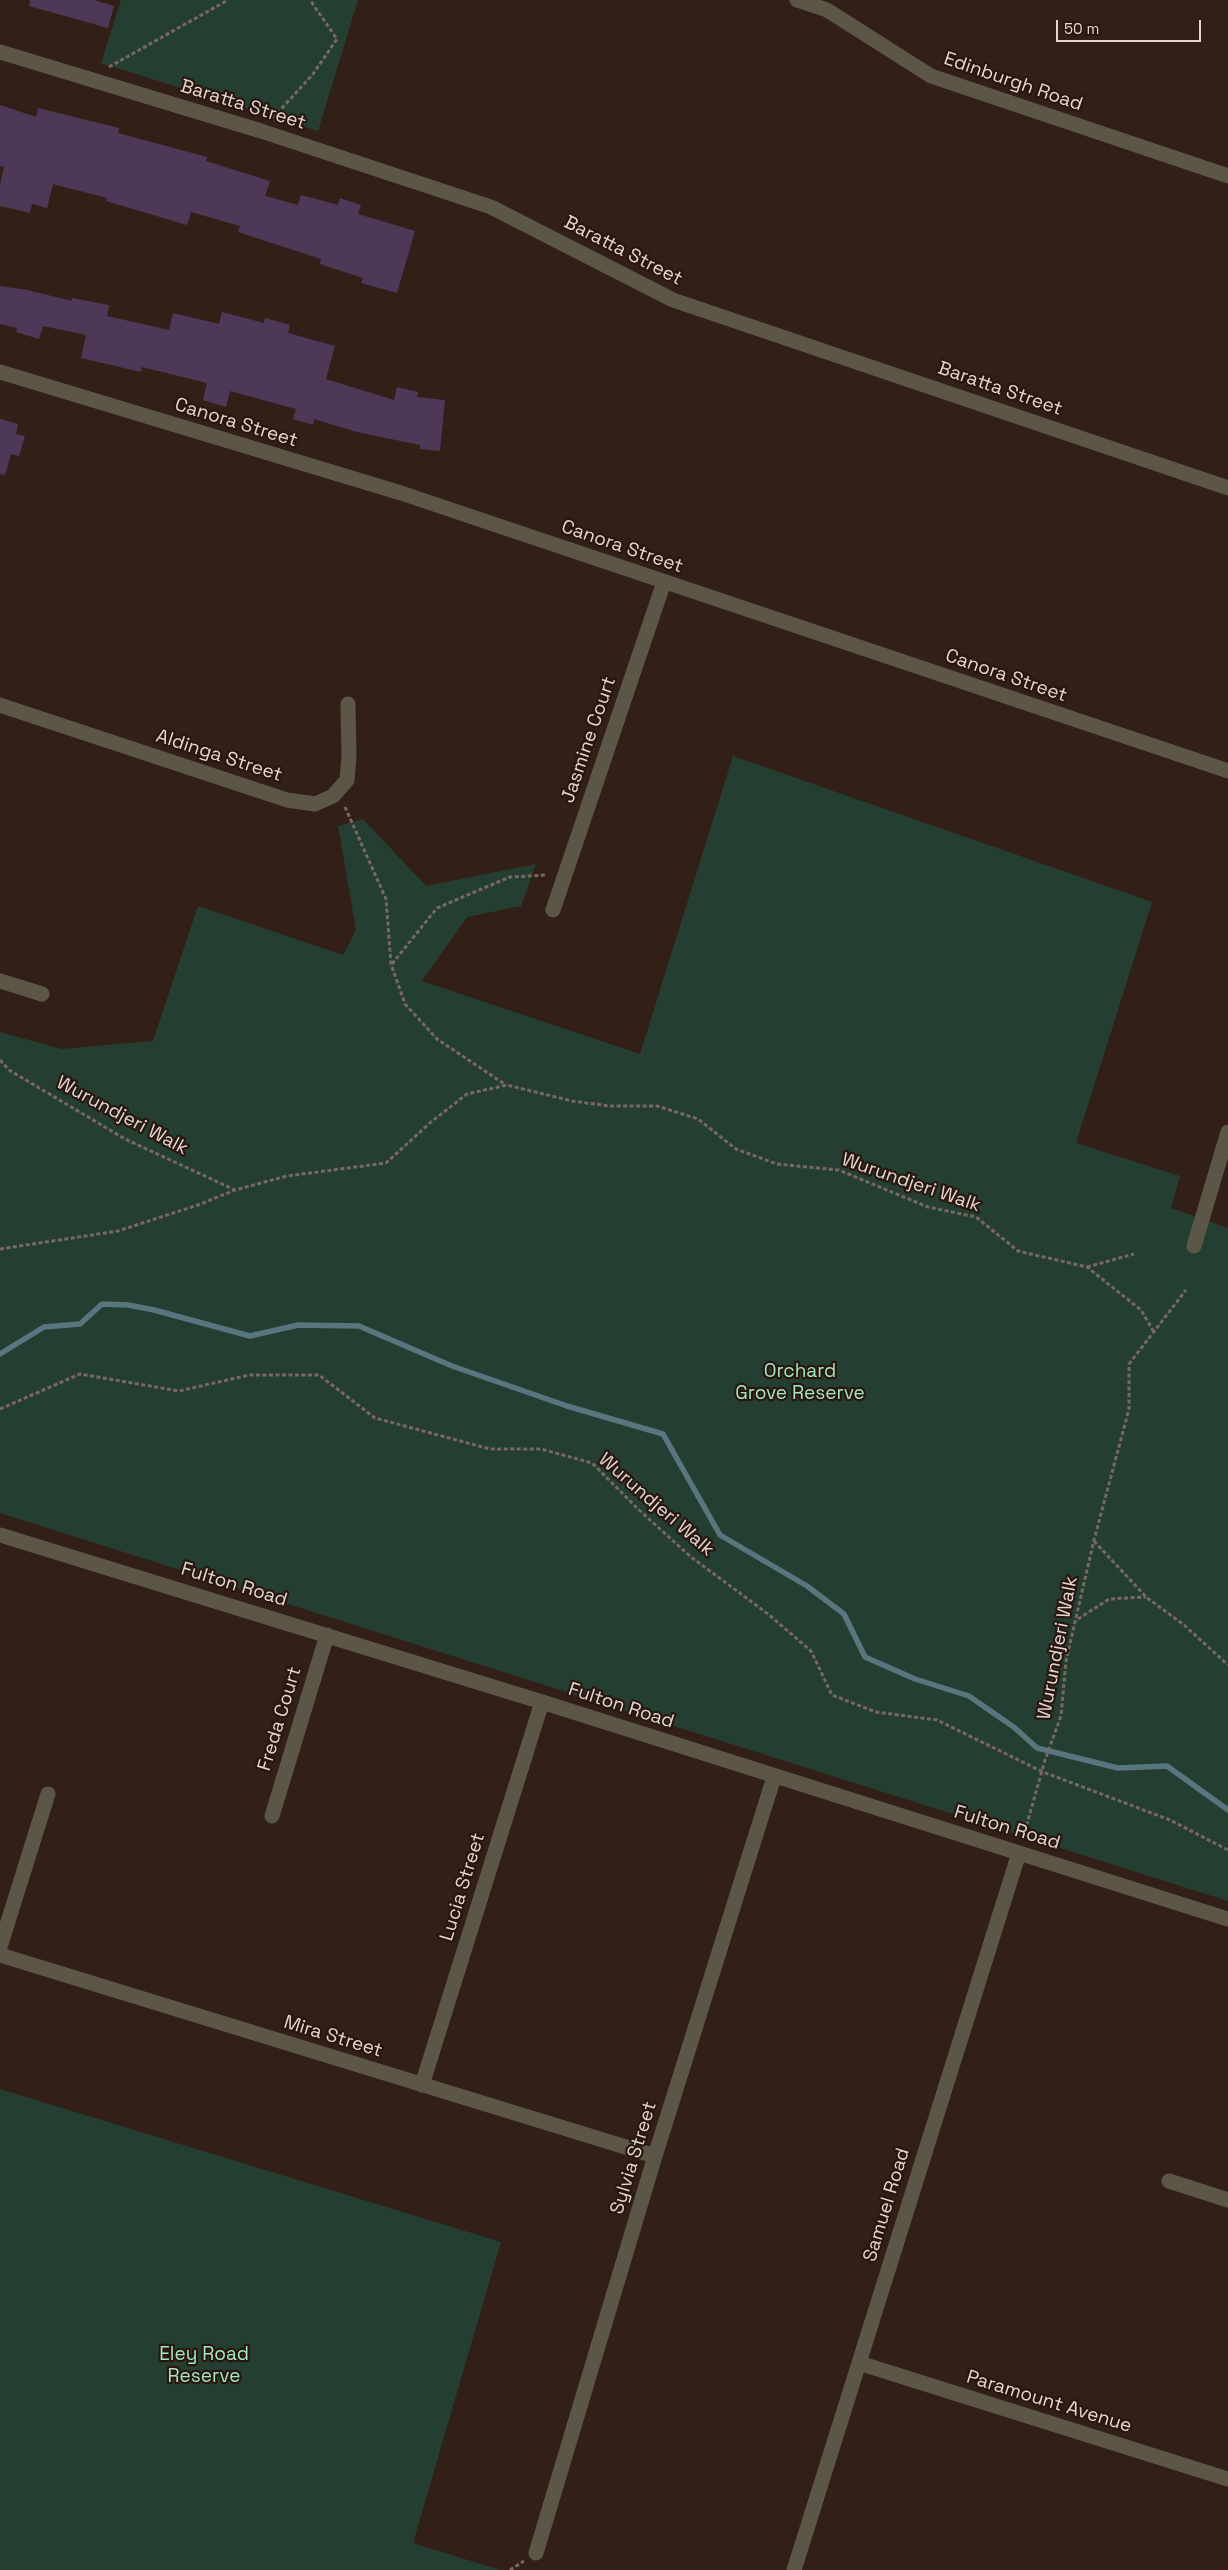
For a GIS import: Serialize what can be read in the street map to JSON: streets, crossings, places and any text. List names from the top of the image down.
{
  "streets": {
    "street": [
      "Edinburgh Road",
      "Baratta Street",
      "Canora Street",
      "Jasmine Court",
      "Aldinga Street",
      "Fulton Road",
      "Freda Court",
      "Lucia Street",
      "Mira Street",
      "Sylvia Street",
      "Samuel Road",
      "Paramount Avenue"
    ],
    "path": ["Wurundjeri Walk"]
  },
  "crossings": [
    ["Canora Street", "Jasmine Court"],
    ["Wurundjeri Walk", "Fulton Road"],
    ["Wurundjeri Walk", "Samuel Road"],
    ["Fulton Road", "Freda Court"],
    ["Fulton Road", "Lucia Street"],
    ["Fulton Road", "Sylvia Street"],
    ["Fulton Road", "Samuel Road"],
    ["Lucia Street", "Mira Street"],
    ["Mira Street", "Sylvia Street"],
    ["Samuel Road", "Paramount Avenue"]
  ],
  "parks": ["Orchard Grove Reserve", "Eley Road Reserve"],
  "scale_bar": "50 m"
}
